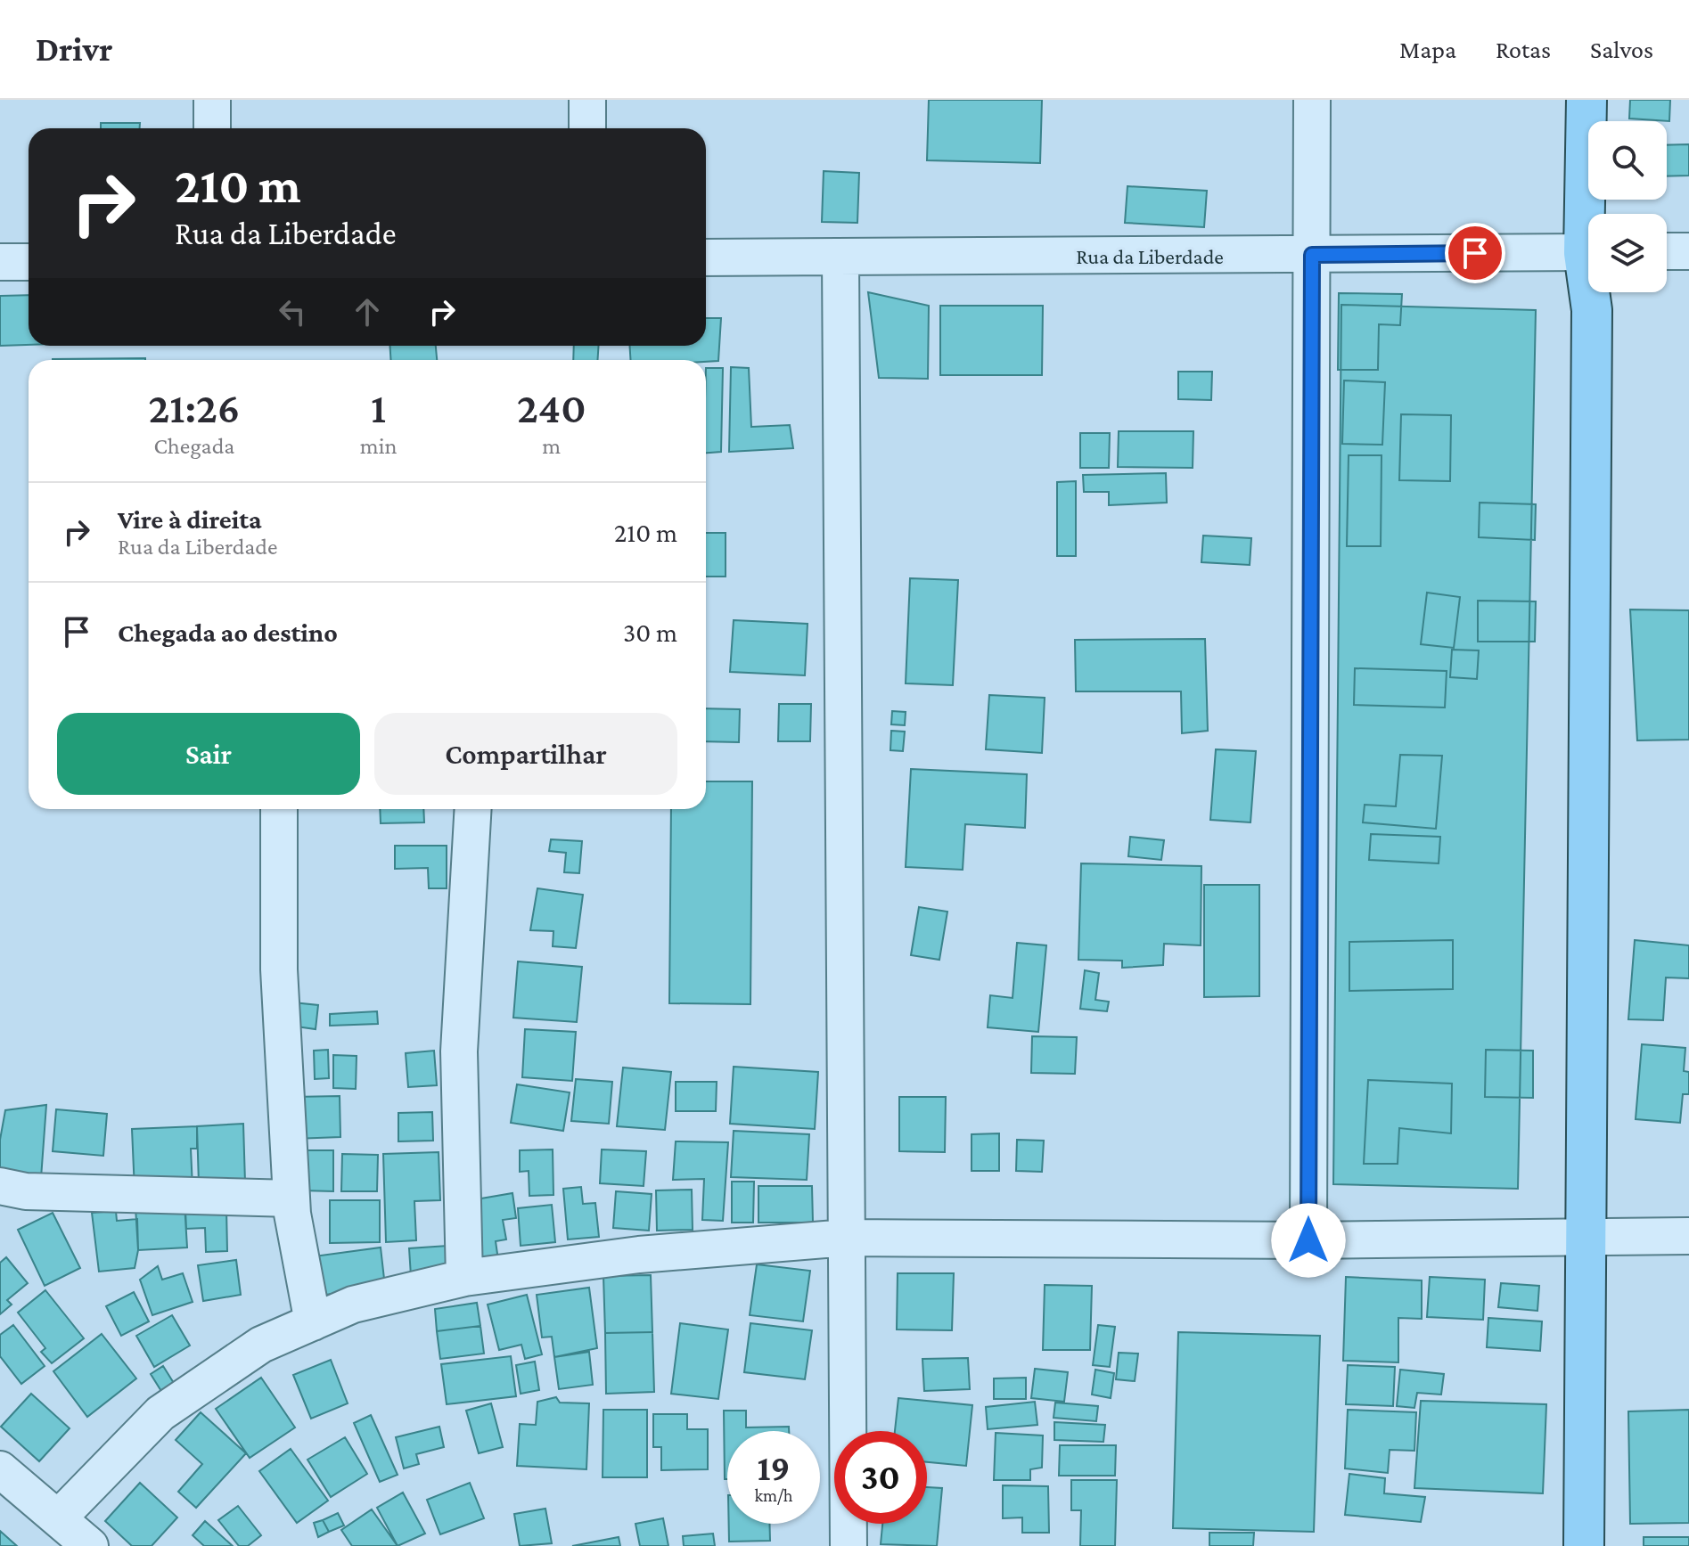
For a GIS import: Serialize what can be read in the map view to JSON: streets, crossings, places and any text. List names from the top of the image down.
{
  "streets": {
    "street": ["Rua da Liberdade"]
  },
  "page": {
    "header": "Drivr",
    "nav": ["Mapa", "Rotas", "Salvos"],
    "turn": ["210 m", "Rua da Liberdade"],
    "eta": [
      "21:26",
      "Chegada",
      "1",
      "min",
      "240",
      "m"
    ],
    "list": [
      {
        "name": "Vire à direita",
        "note": "Rua da Liberdade",
        "value": "210 m"
      },
      {
        "name": "Chegada ao destino",
        "value": "30 m"
      }
    ],
    "buttons": ["Sair", "Compartilhar"],
    "speed": "19 km/h",
    "limit": "30"
  }
}
